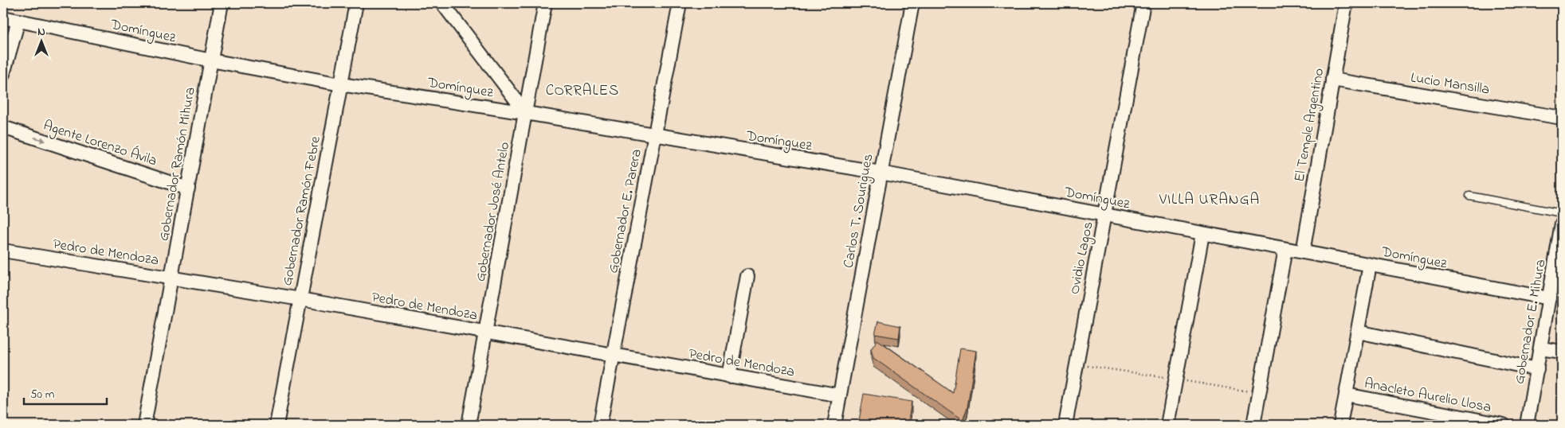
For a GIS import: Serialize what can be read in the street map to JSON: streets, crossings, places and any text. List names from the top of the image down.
{
  "streets": {
    "street": [
      "Domínguez",
      "Lucio Mansilla",
      "El Temple Argentino",
      "Agente Lorenzo Ávila",
      "Gobernador Ramón Mihura",
      "Gobernador Ramón Febre",
      "Gobernador E. Parera",
      "Carlos T. Sourigues",
      "Gobernador José Antelo",
      "Pedro de Mendoza",
      "Ovidio Lagos",
      "Gobernador E. Mihura",
      "Anacleto Aurelio Llosa"
    ]
  },
  "crossings": [
    ["Domínguez", "El Temple Argentino"],
    ["Domínguez", "Gobernador Ramón Mihura"],
    ["Domínguez", "Gobernador Ramón Febre"],
    ["Domínguez", "Gobernador E. Parera"],
    ["Domínguez", "Carlos T. Sourigues"],
    ["Domínguez", "Gobernador José Antelo"],
    ["Domínguez", "Ovidio Lagos"],
    ["Domínguez", "Gobernador E. Mihura"],
    ["Lucio Mansilla", "El Temple Argentino"],
    ["Agente Lorenzo Ávila", "Gobernador Ramón Mihura"],
    ["Gobernador Ramón Mihura", "Pedro de Mendoza"],
    ["Gobernador Ramón Febre", "Pedro de Mendoza"],
    ["Gobernador E. Parera", "Pedro de Mendoza"],
    ["Carlos T. Sourigues", "Pedro de Mendoza"],
    ["Gobernador José Antelo", "Pedro de Mendoza"]
  ],
  "one_way": ["Agente Lorenzo Ávila"],
  "districts": ["CORRALES", "VILLA URANGA"],
  "scale_bar": "50 m",
  "north": "top"
}
